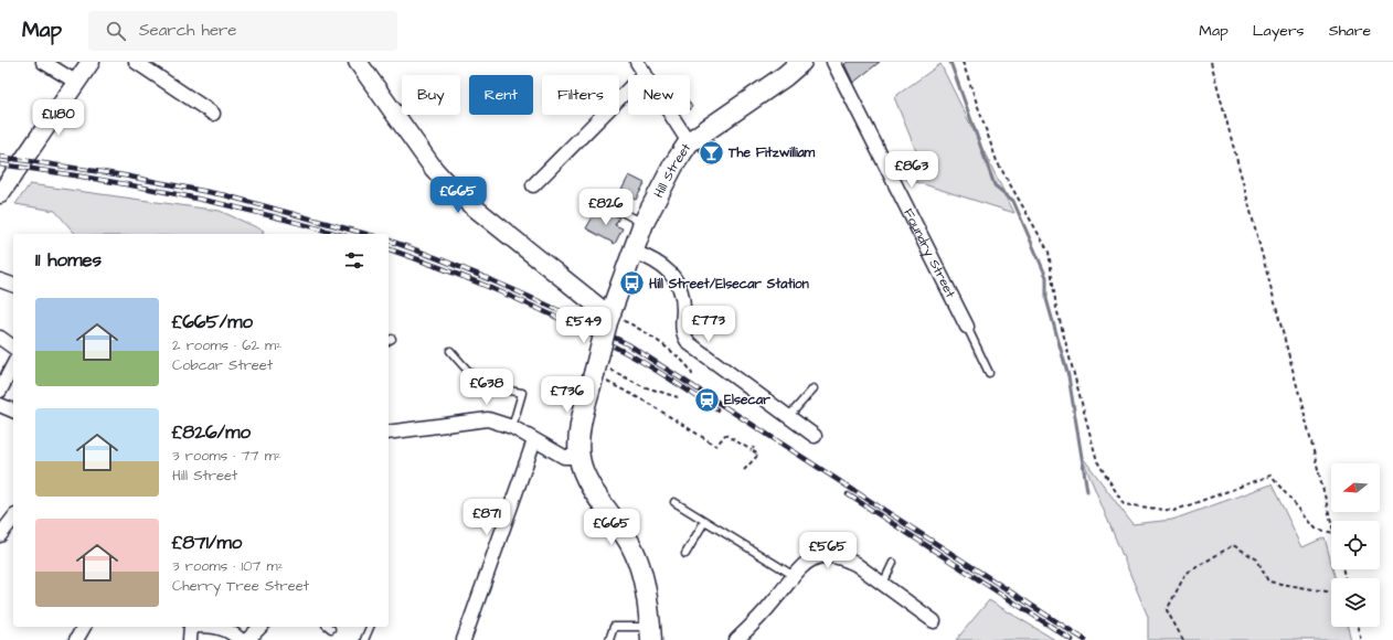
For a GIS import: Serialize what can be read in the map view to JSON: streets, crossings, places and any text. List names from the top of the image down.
{
  "streets": {
    "main road": ["Hill Street"],
    "street": ["Foundry Street"]
  },
  "places": {
    "bar": ["The Fitzwilliam"],
    "bus stop": ["Hill Street/Elsecar Station"],
    "station": ["Elsecar"]
  },
  "north": "left",
  "page": {
    "header": "Map",
    "search": "Search here",
    "nav": ["Map", "Layers", "Share"],
    "chip": [
      "Buy",
      "Rent",
      "Filters",
      "New"
    ],
    "price": [
      "£1,180",
      "£863",
      "£665",
      "£826",
      "£773",
      "£549",
      "£638",
      "£736",
      "£871",
      "£665",
      "£565"
    ],
    "heading": "11 homes",
    "list": [
      {
        "name": "£665/mo",
        "note": "2 rooms · 62 m² · Cobcar Street"
      },
      {
        "name": "£826/mo",
        "note": "3 rooms · 77 m² · Hill Street"
      },
      {
        "name": "£871/mo",
        "note": "3 rooms · 107 m² · Cherry Tree Street"
      }
    ]
  }
}
